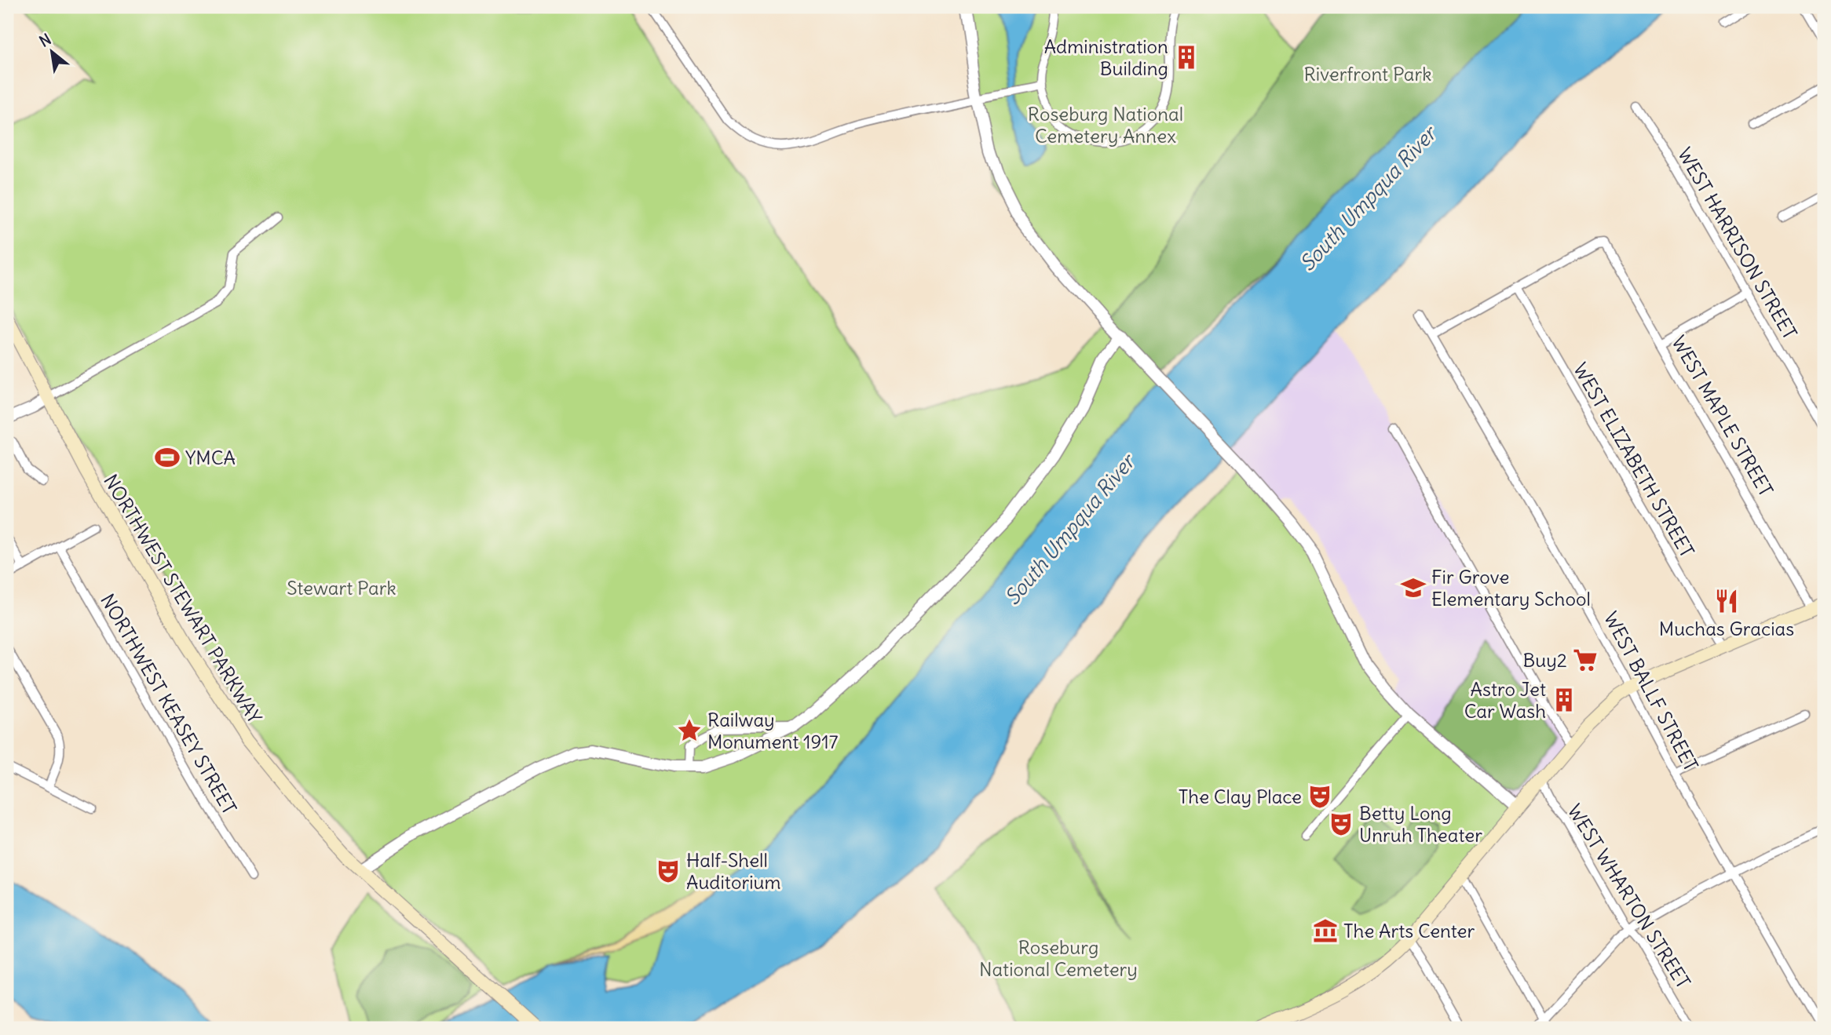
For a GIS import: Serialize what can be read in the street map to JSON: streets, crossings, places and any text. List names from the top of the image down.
{
  "streets": {
    "main road": ["NORTHWEST STEWART PARKWAY"],
    "street": [
      "WEST HARRISON STREET",
      "WEST MAPLE STREET",
      "WEST ELIZABETH STREET",
      "WEST BALLF STREET",
      "NORTHWEST KEASEY STREET",
      "WEST WHARTON STREET"
    ]
  },
  "crossings": [
    ["WEST MAPLE STREET", "WEST ELIZABETH STREET"]
  ],
  "water": ["South Umpqua River"],
  "parks": [
    "Riverfront Park",
    "Roseburg National Cemetery Annex",
    "Stewart Park",
    "Roseburg National Cemetery"
  ],
  "places": {
    "building": ["Administration Building", "Astro Jet Car Wash"],
    "sports": ["YMCA"],
    "school or university": ["Fir Grove Elementary School"],
    "restaurant": ["Muchas Gracias"],
    "supermarket": ["Buy2"],
    "place": ["Railway Monument 1917"],
    "theatre": ["The Clay Place", "Betty Long Unruh Theater", "Half-Shell Auditorium"],
    "museum": ["The Arts Center"]
  },
  "north": "top left"
}
